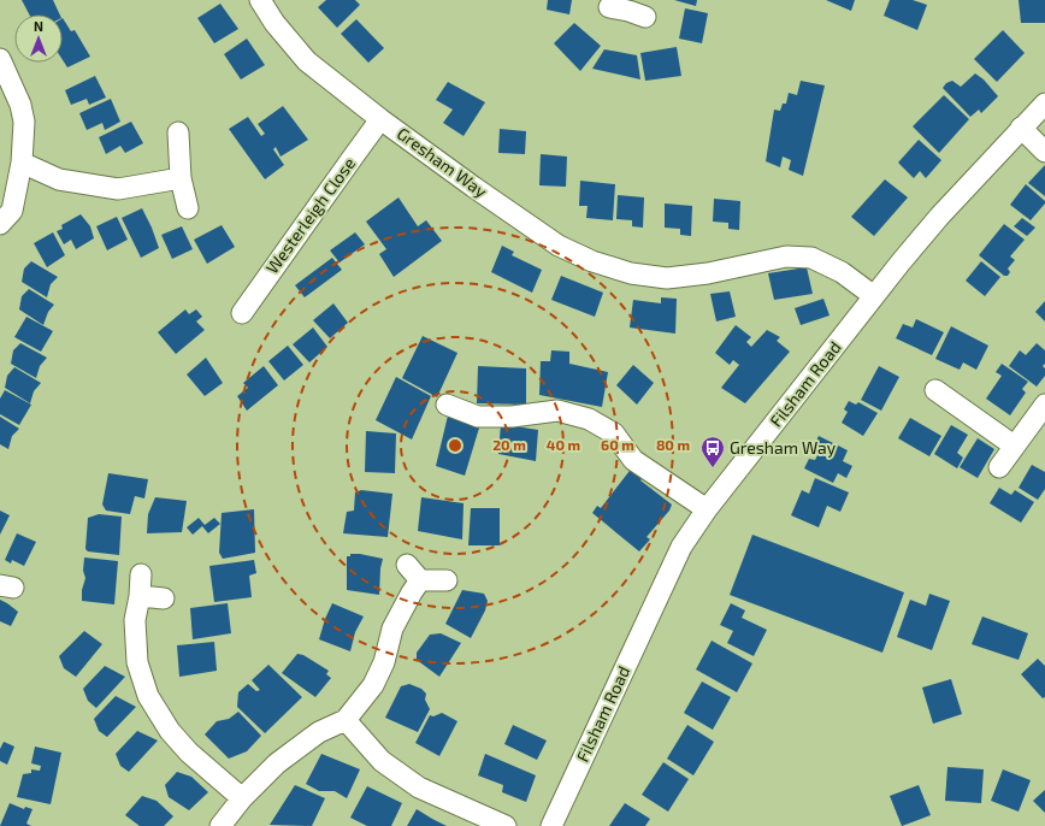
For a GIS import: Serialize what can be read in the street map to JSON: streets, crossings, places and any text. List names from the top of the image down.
{
  "streets": {
    "street": ["Gresham Way", "Westerleigh Close", "Filsham Road"]
  },
  "crossings": [
    ["Gresham Way", "Westerleigh Close"],
    ["Gresham Way", "Filsham Road"]
  ],
  "places": {
    "bus stop": ["Gresham Way"]
  },
  "north": "top",
  "rings": [
    "20 m",
    "40 m",
    "60 m",
    "80 m"
  ]
}
